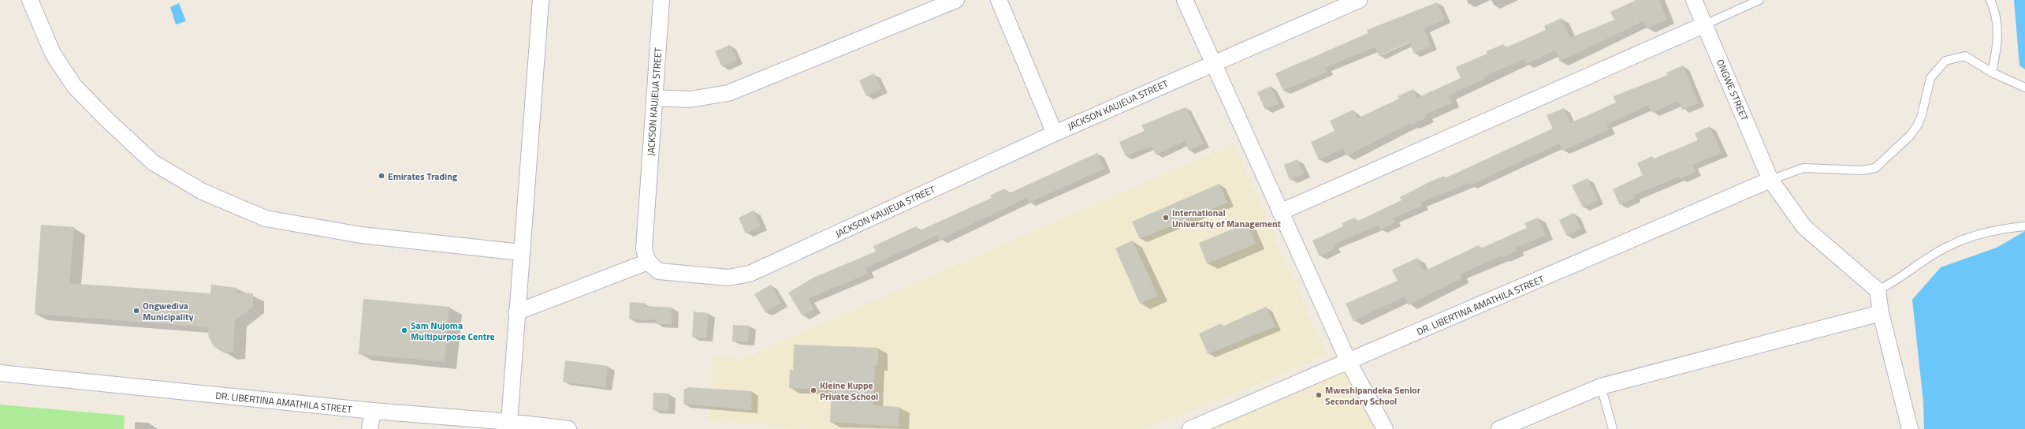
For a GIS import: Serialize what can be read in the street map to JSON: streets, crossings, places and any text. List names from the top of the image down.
{
  "streets": {
    "street": ["ONGWE STREET", "JACKSON KAUJEUA STREET", "DR. LIBERTINA AMATHILA STREET"]
  },
  "crossings": [
    ["ONGWE STREET", "DR. LIBERTINA AMATHILA STREET"]
  ],
  "places": [
    "Emirates Trading",
    "International University of Management",
    "Ongwediva Municipality",
    "Sam Nujoma Multipurpose Centre",
    "Kleine Kuppe Private School",
    "Mweshipandeka Senior Secondary School"
  ]
}
